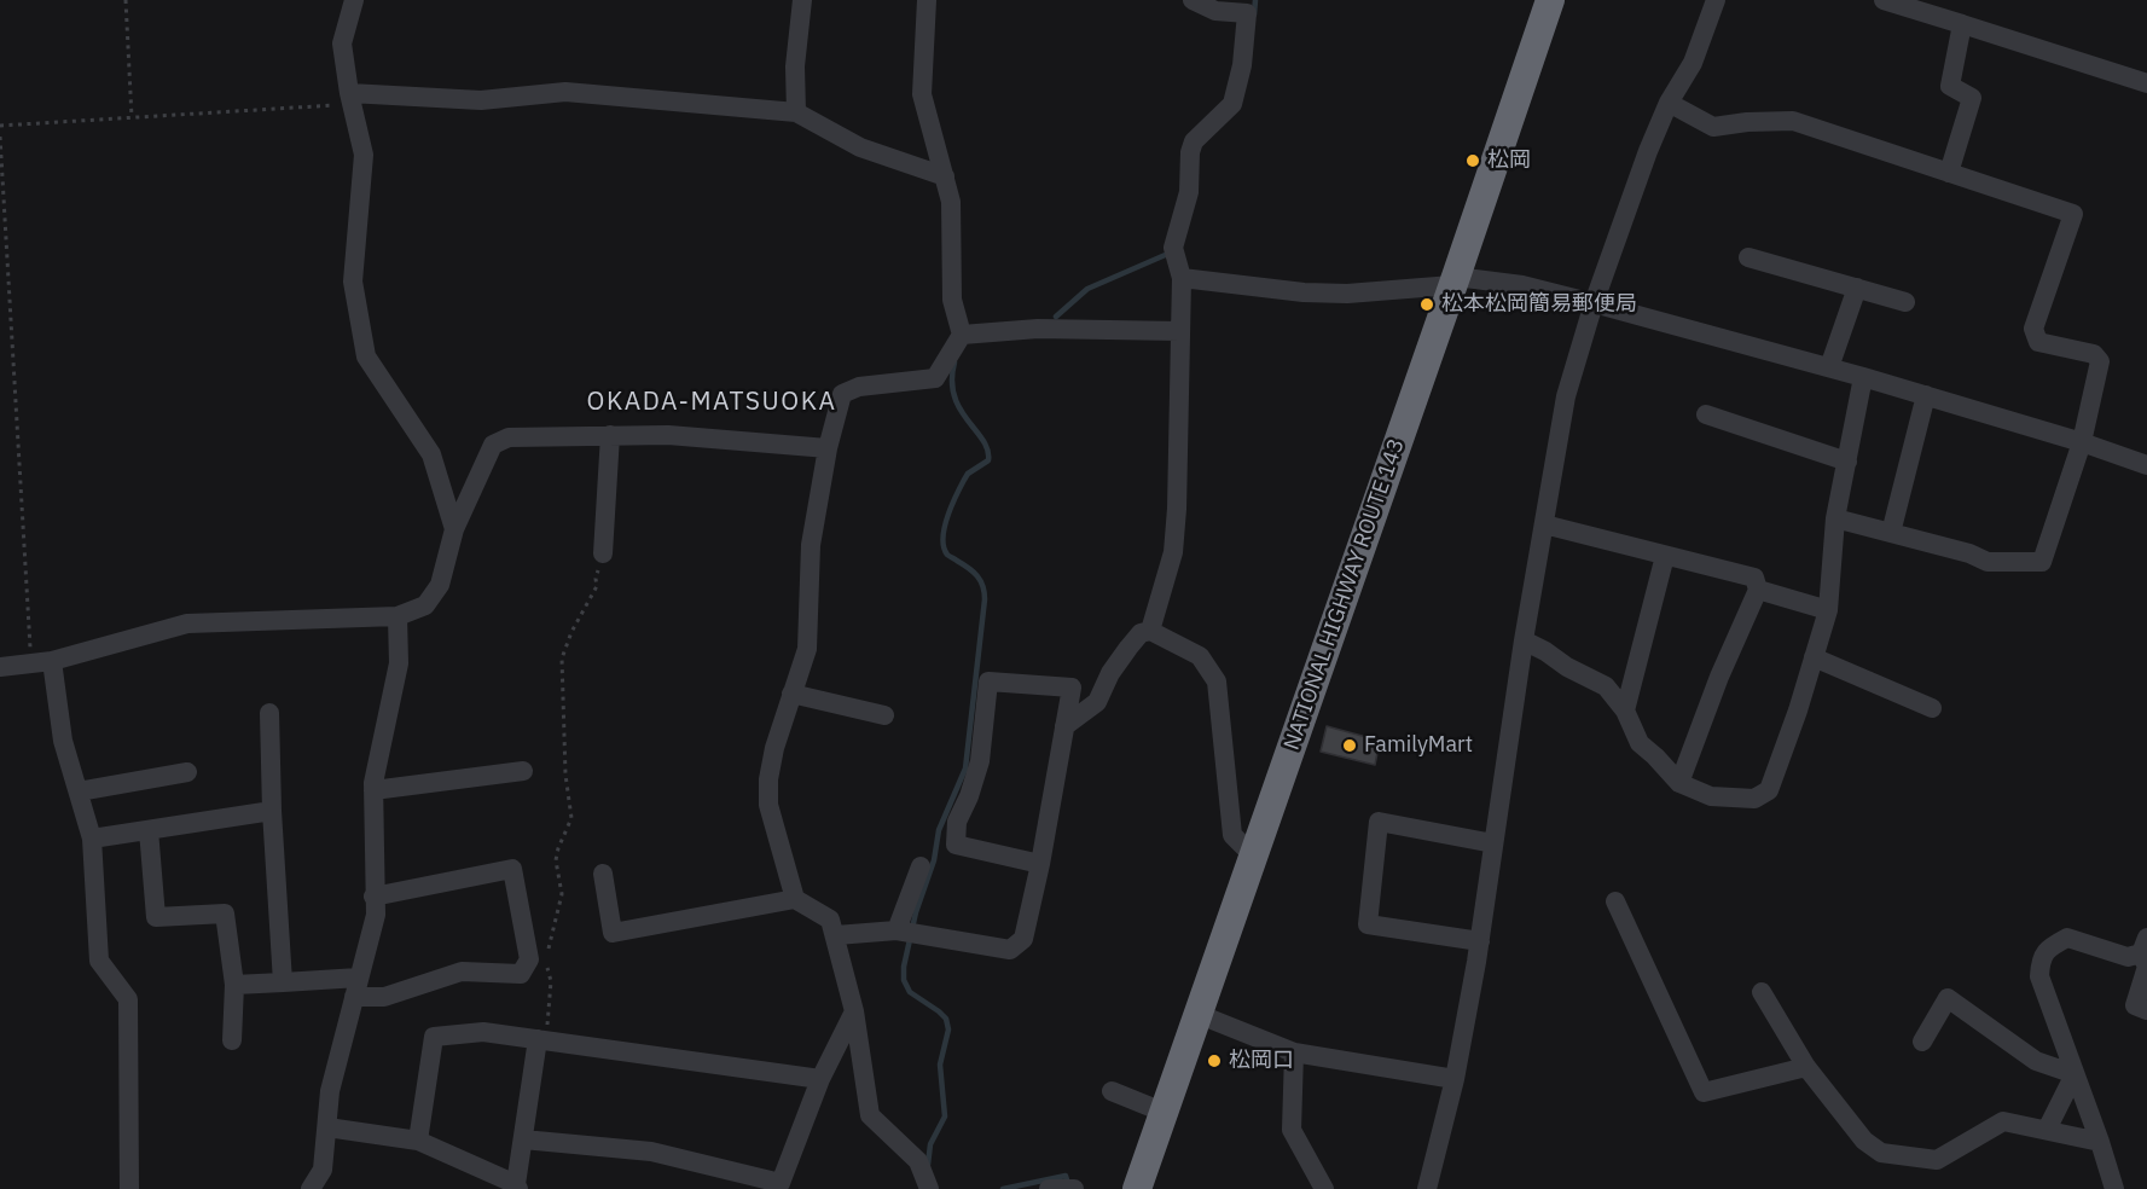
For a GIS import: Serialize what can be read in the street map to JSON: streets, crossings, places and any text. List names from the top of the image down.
{
  "streets": {
    "highway": ["NATIONAL HIGHWAY ROUTE 143"]
  },
  "districts": ["OKADA-MATSUOKA"],
  "places": [
    "松岡",
    "松本松岡簡易郵便局",
    "FamilyMart",
    "松岡口"
  ]
}
